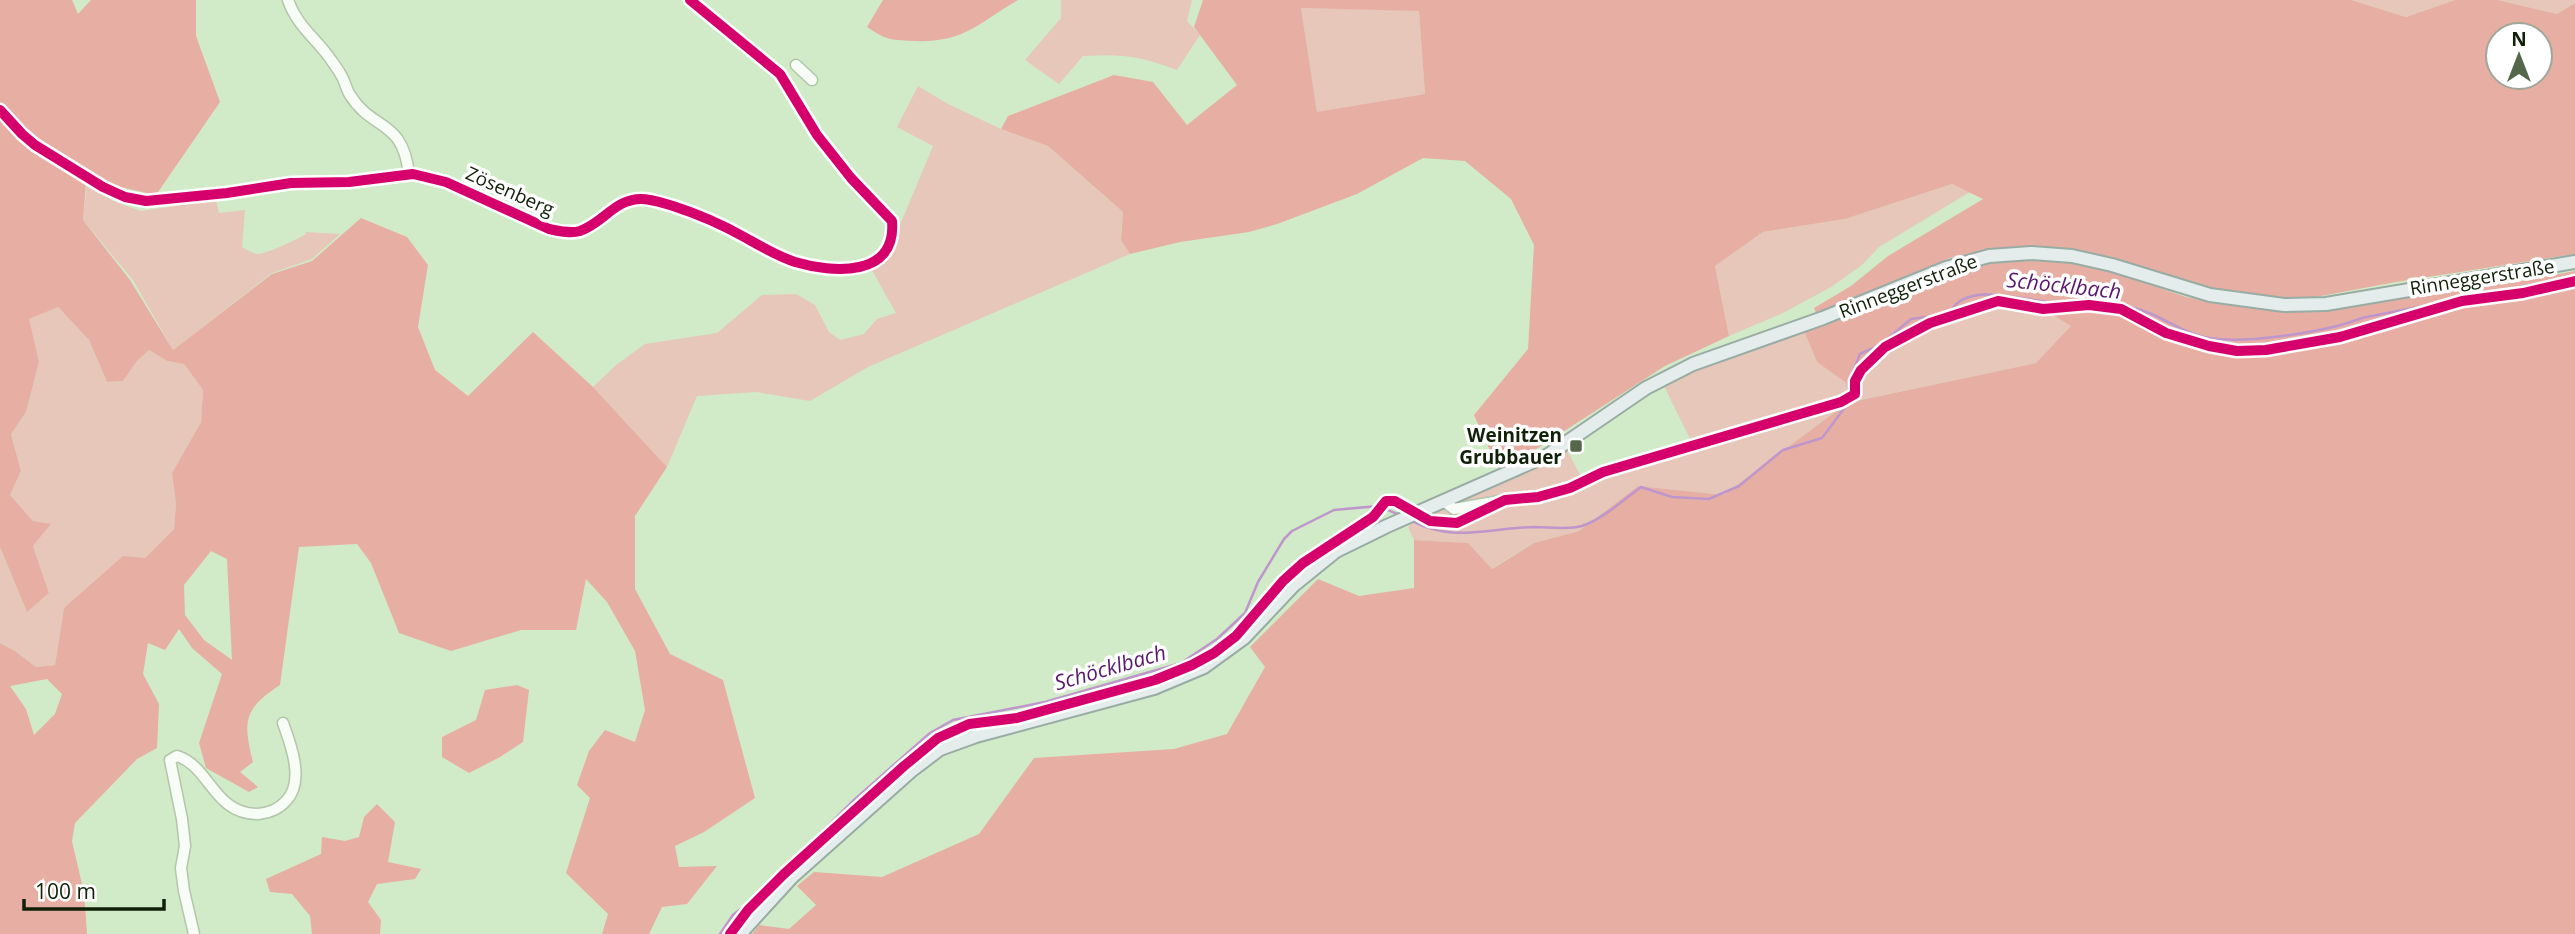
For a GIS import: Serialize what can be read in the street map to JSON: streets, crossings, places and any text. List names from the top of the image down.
{
  "streets": {
    "main road": ["Rinneggerstraße"],
    "street": ["Zösenberg"]
  },
  "water": ["Schöcklbach"],
  "places": {
    "transit": ["Weinitzen Grubbauer"]
  },
  "scale_bar": "100 m",
  "north": "top"
}
